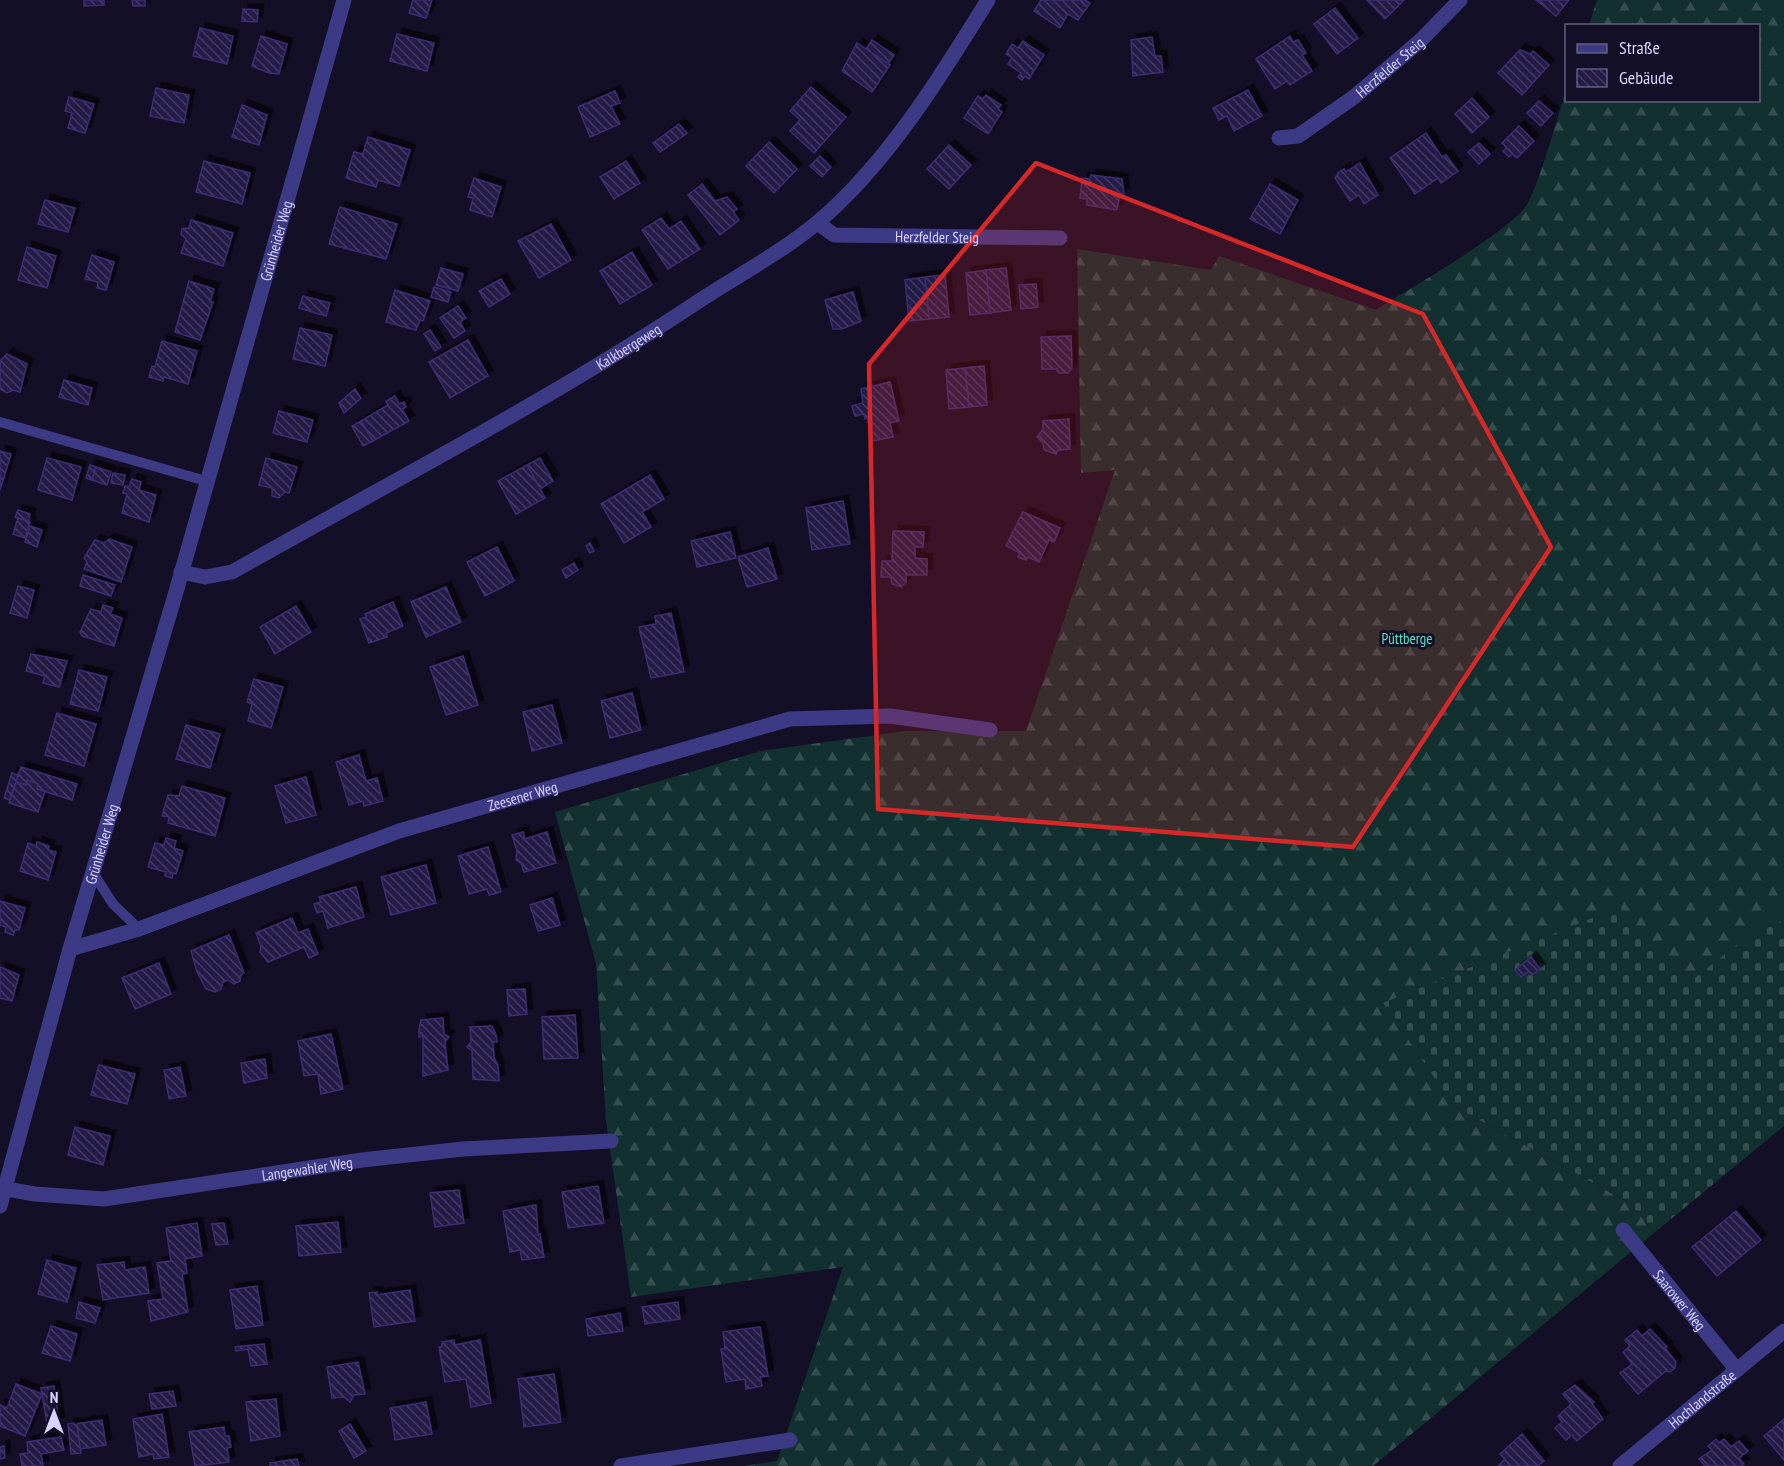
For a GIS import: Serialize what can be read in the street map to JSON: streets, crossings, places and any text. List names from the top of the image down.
{
  "streets": {
    "street": [
      "Herzfelder Steig",
      "Grünheider Weg",
      "Kalkbergeweg",
      "Zeesener Weg",
      "Langewahler Weg",
      "Saarower Weg",
      "Hochlandstraße"
    ]
  },
  "crossings": [
    ["Herzfelder Steig", "Kalkbergeweg"],
    ["Grünheider Weg", "Kalkbergeweg"],
    ["Grünheider Weg", "Zeesener Weg"],
    ["Grünheider Weg", "Langewahler Weg"],
    ["Saarower Weg", "Hochlandstraße"]
  ],
  "parks": ["Püttberge"],
  "legend": ["Straße", "Gebäude"],
  "north": "top"
}
